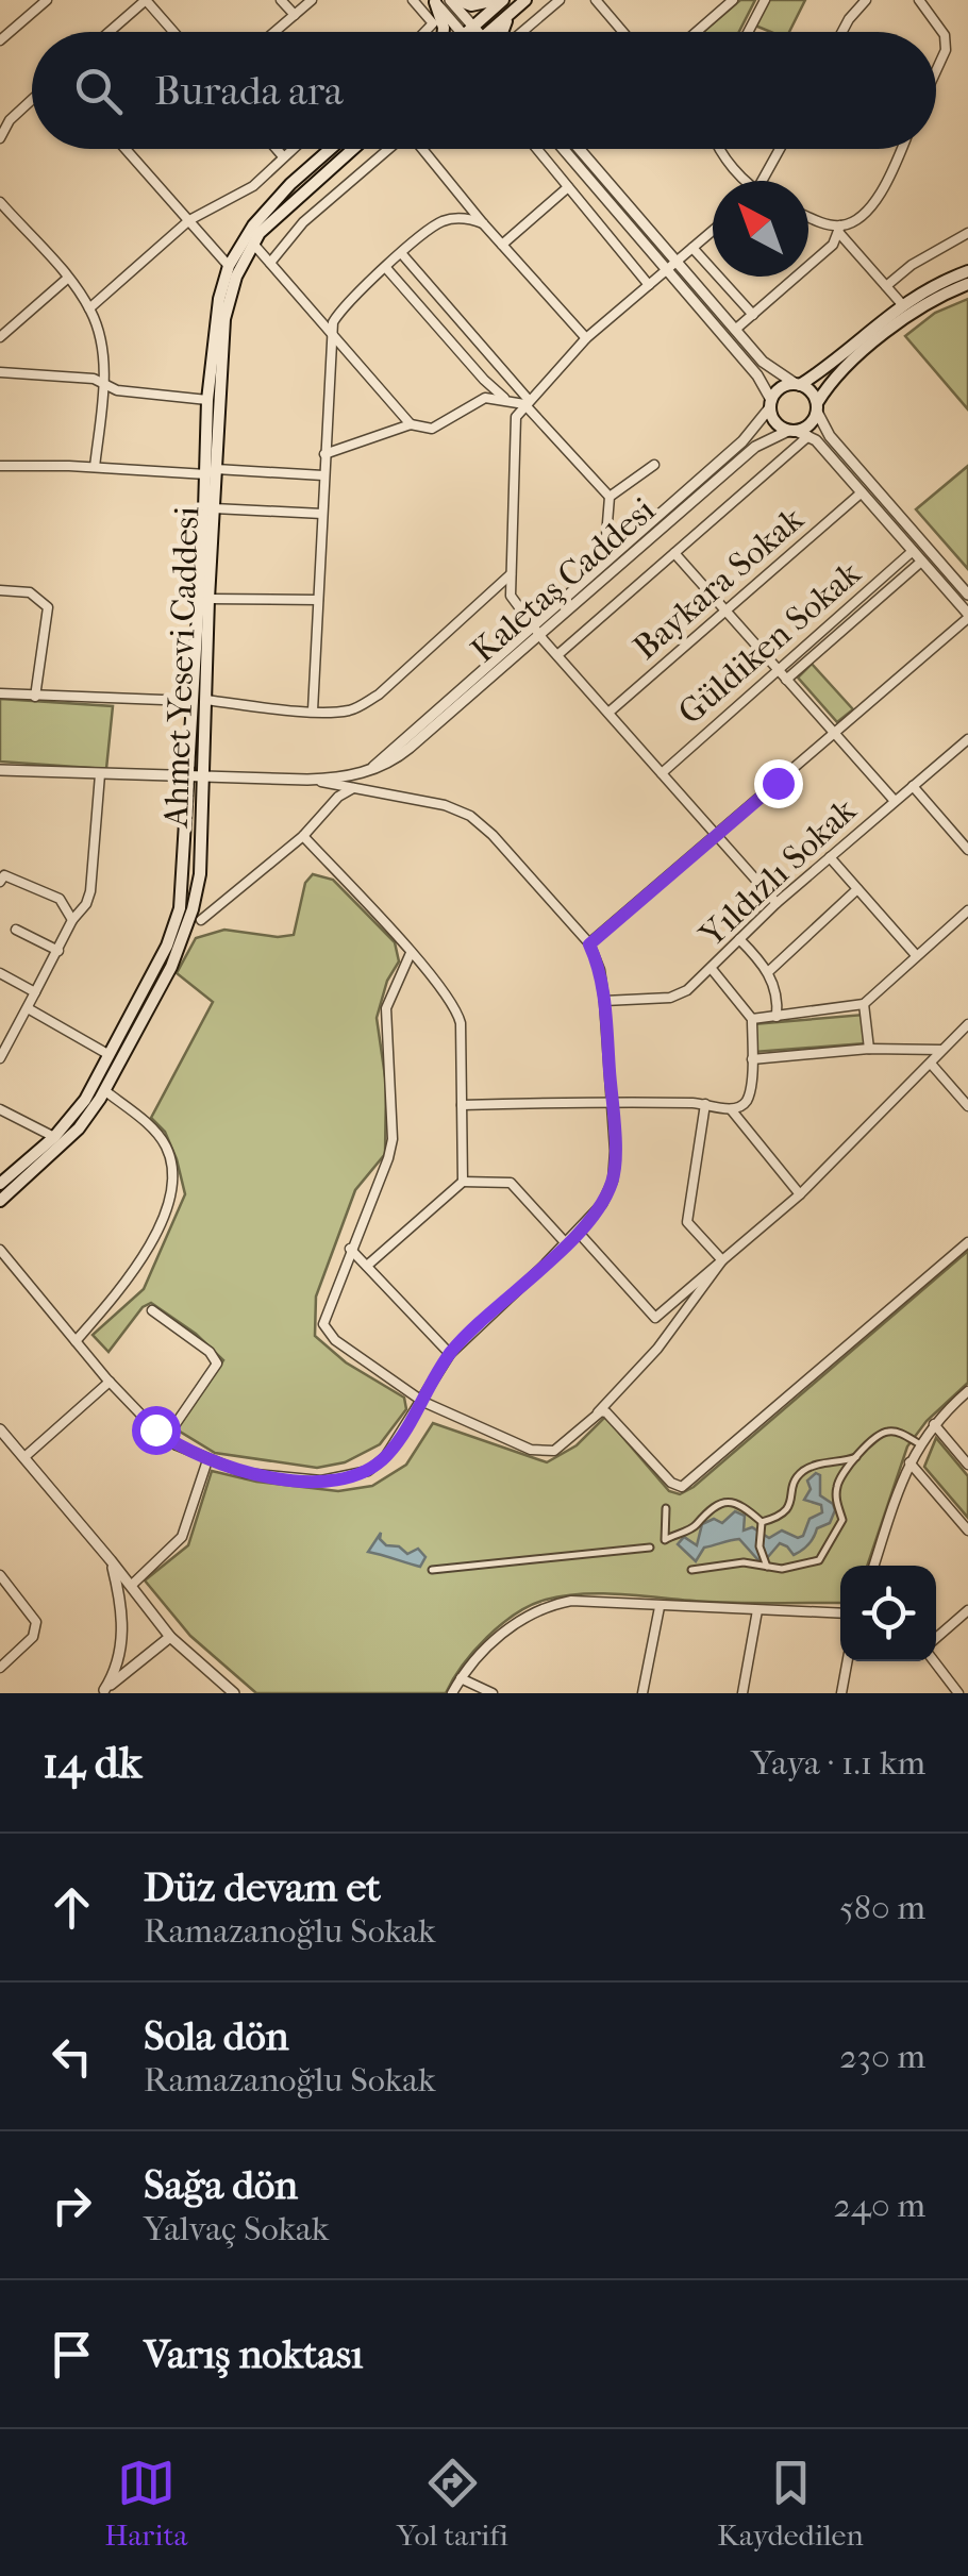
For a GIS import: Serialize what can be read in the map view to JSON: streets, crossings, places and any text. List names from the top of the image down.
{
  "streets": {
    "main road": ["Ahmet Yesevi Caddesi"],
    "street": [
      "Kaletaş Caddesi",
      "Baykara Sokak",
      "Güldiken Sokak",
      "Yıldızlı Sokak"
    ]
  },
  "crossings": [
    ["Kaletaş Caddesi", "Ahmet Yesevi Caddesi"]
  ],
  "north": "top left",
  "page": {
    "search": "Burada ara",
    "heading": ["14 dk", "Yaya · 1.1 km"],
    "list": [
      ["Düz devam et", "Ramazanoğlu Sokak", "580 m"],
      ["Sola dön", "Ramazanoğlu Sokak", "230 m"],
      ["Sağa dön", "Yalvaç Sokak", "240 m"],
      "Varış noktası"
    ],
    "nav": ["Harita", "Yol tarifi", "Kaydedilen"]
  }
}
